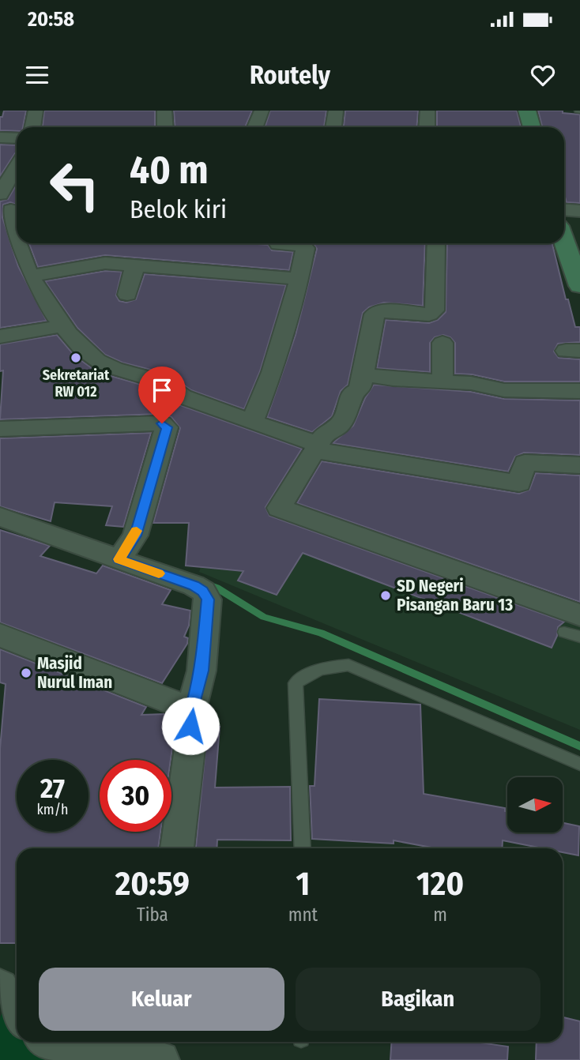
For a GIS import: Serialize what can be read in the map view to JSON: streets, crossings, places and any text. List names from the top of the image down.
{
  "places": ["Sekretariat RW 012", "SD Negeri Pisangan Baru 13", "Masjid Nurul Iman"],
  "north": "right",
  "page": {
    "status": "20:58",
    "header": "Routely",
    "turn": ["40 m", "Belok kiri"],
    "speed": "27 km/h",
    "limit": "30",
    "eta": [
      "20:59",
      "Tiba",
      "1",
      "mnt",
      "120",
      "m"
    ],
    "buttons": ["Keluar", "Bagikan"]
  }
}
